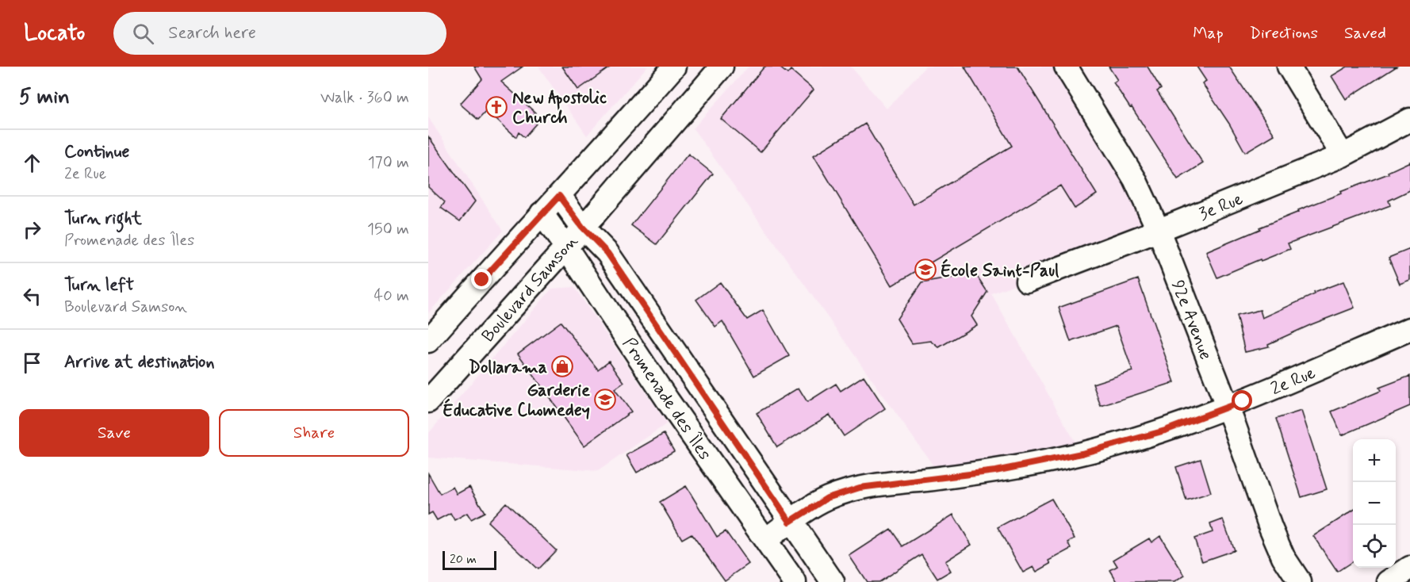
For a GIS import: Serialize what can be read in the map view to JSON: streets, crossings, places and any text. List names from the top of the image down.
{
  "streets": {
    "street": [
      "3e Rue",
      "Boulevard Samson",
      "92e Avenue",
      "2e Rue",
      "Promenade des Îles"
    ]
  },
  "crossings": [
    ["3e Rue", "92e Avenue"],
    ["Boulevard Samson", "Promenade des Îles"],
    ["92e Avenue", "2e Rue"],
    ["2e Rue", "Promenade des Îles"]
  ],
  "places": {
    "church": ["New Apostolic Church"],
    "school or university": ["École Saint-Paul", "Garderie Éducative Chomedey"],
    "shop": ["Dollarama"]
  },
  "scale_bar": "20 m",
  "page": {
    "header": "Locato",
    "search": "Search here",
    "nav": ["Map", "Directions", "Saved"],
    "heading": ["5 min", "Walk · 360 m"],
    "list": [
      ["Continue", "2e Rue", "170 m"],
      ["Turn right", "Promenade des Îles", "150 m"],
      ["Turn left", "Boulevard Samson", "40 m"],
      "Arrive at destination"
    ],
    "buttons": ["Save", "Share"],
    "map_buttons": ["+", "−"],
    "scale": "20 m"
  }
}
